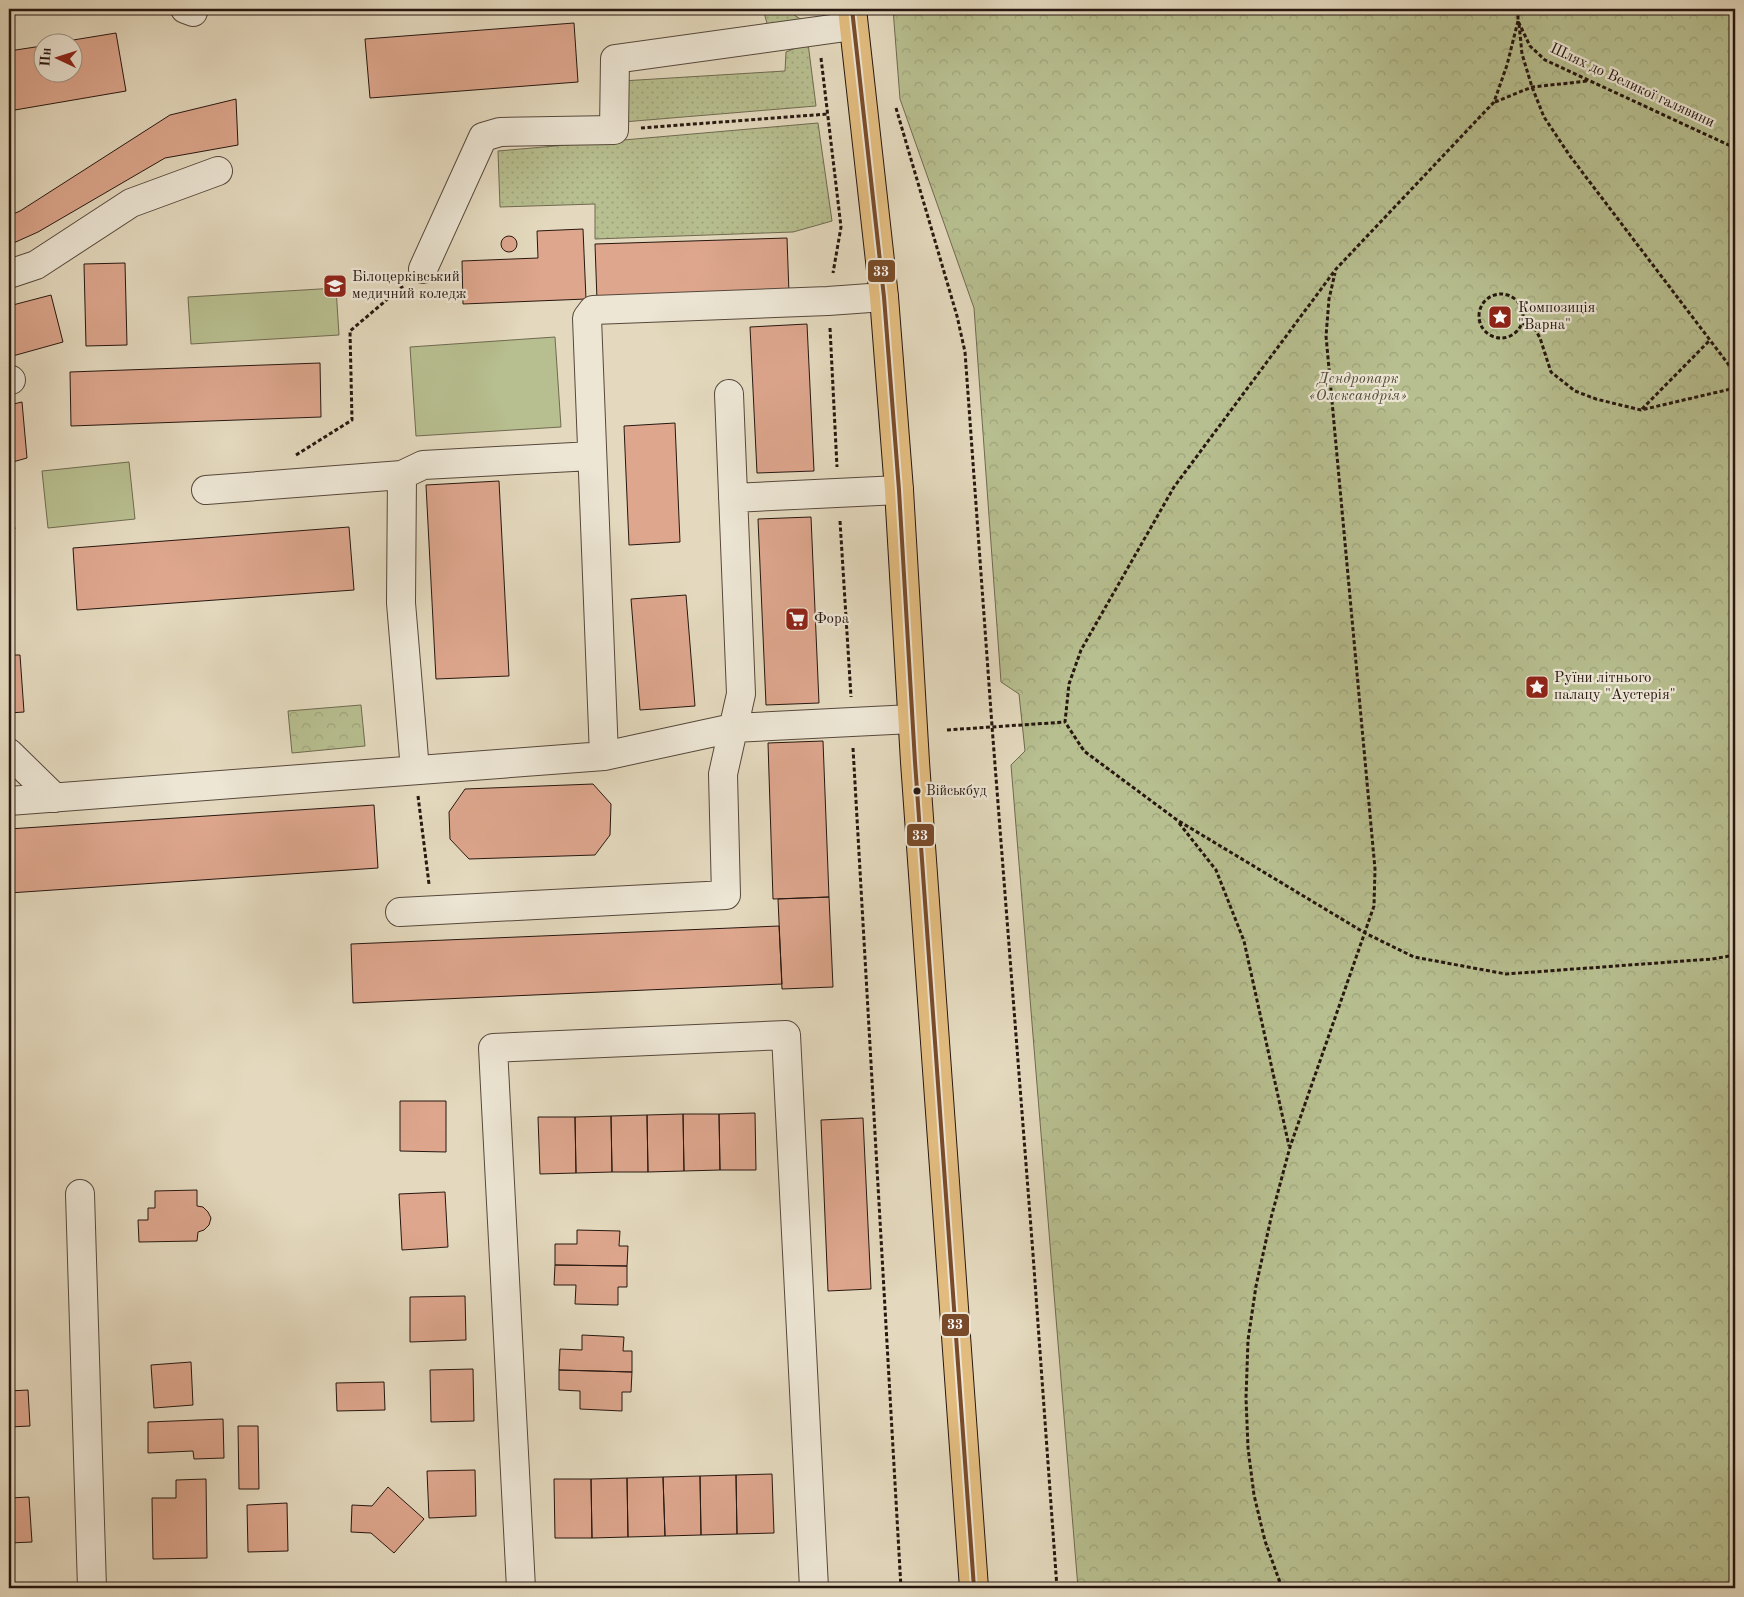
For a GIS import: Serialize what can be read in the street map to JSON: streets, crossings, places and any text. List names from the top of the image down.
{
  "streets": {
    "path": ["Шлях до Великої галявини"]
  },
  "parks": ["Дендропарк «Олександрія»"],
  "places": {
    "school or university": ["Білоцерківський медичний коледж"],
    "place": ["Композиція \"Варна\"", "Руїни літнього палацу \"Аустерія\""],
    "supermarket": ["Фора"],
    "other": ["Військбуд"]
  },
  "lines": ["transit line 33"],
  "north": "left"
}
